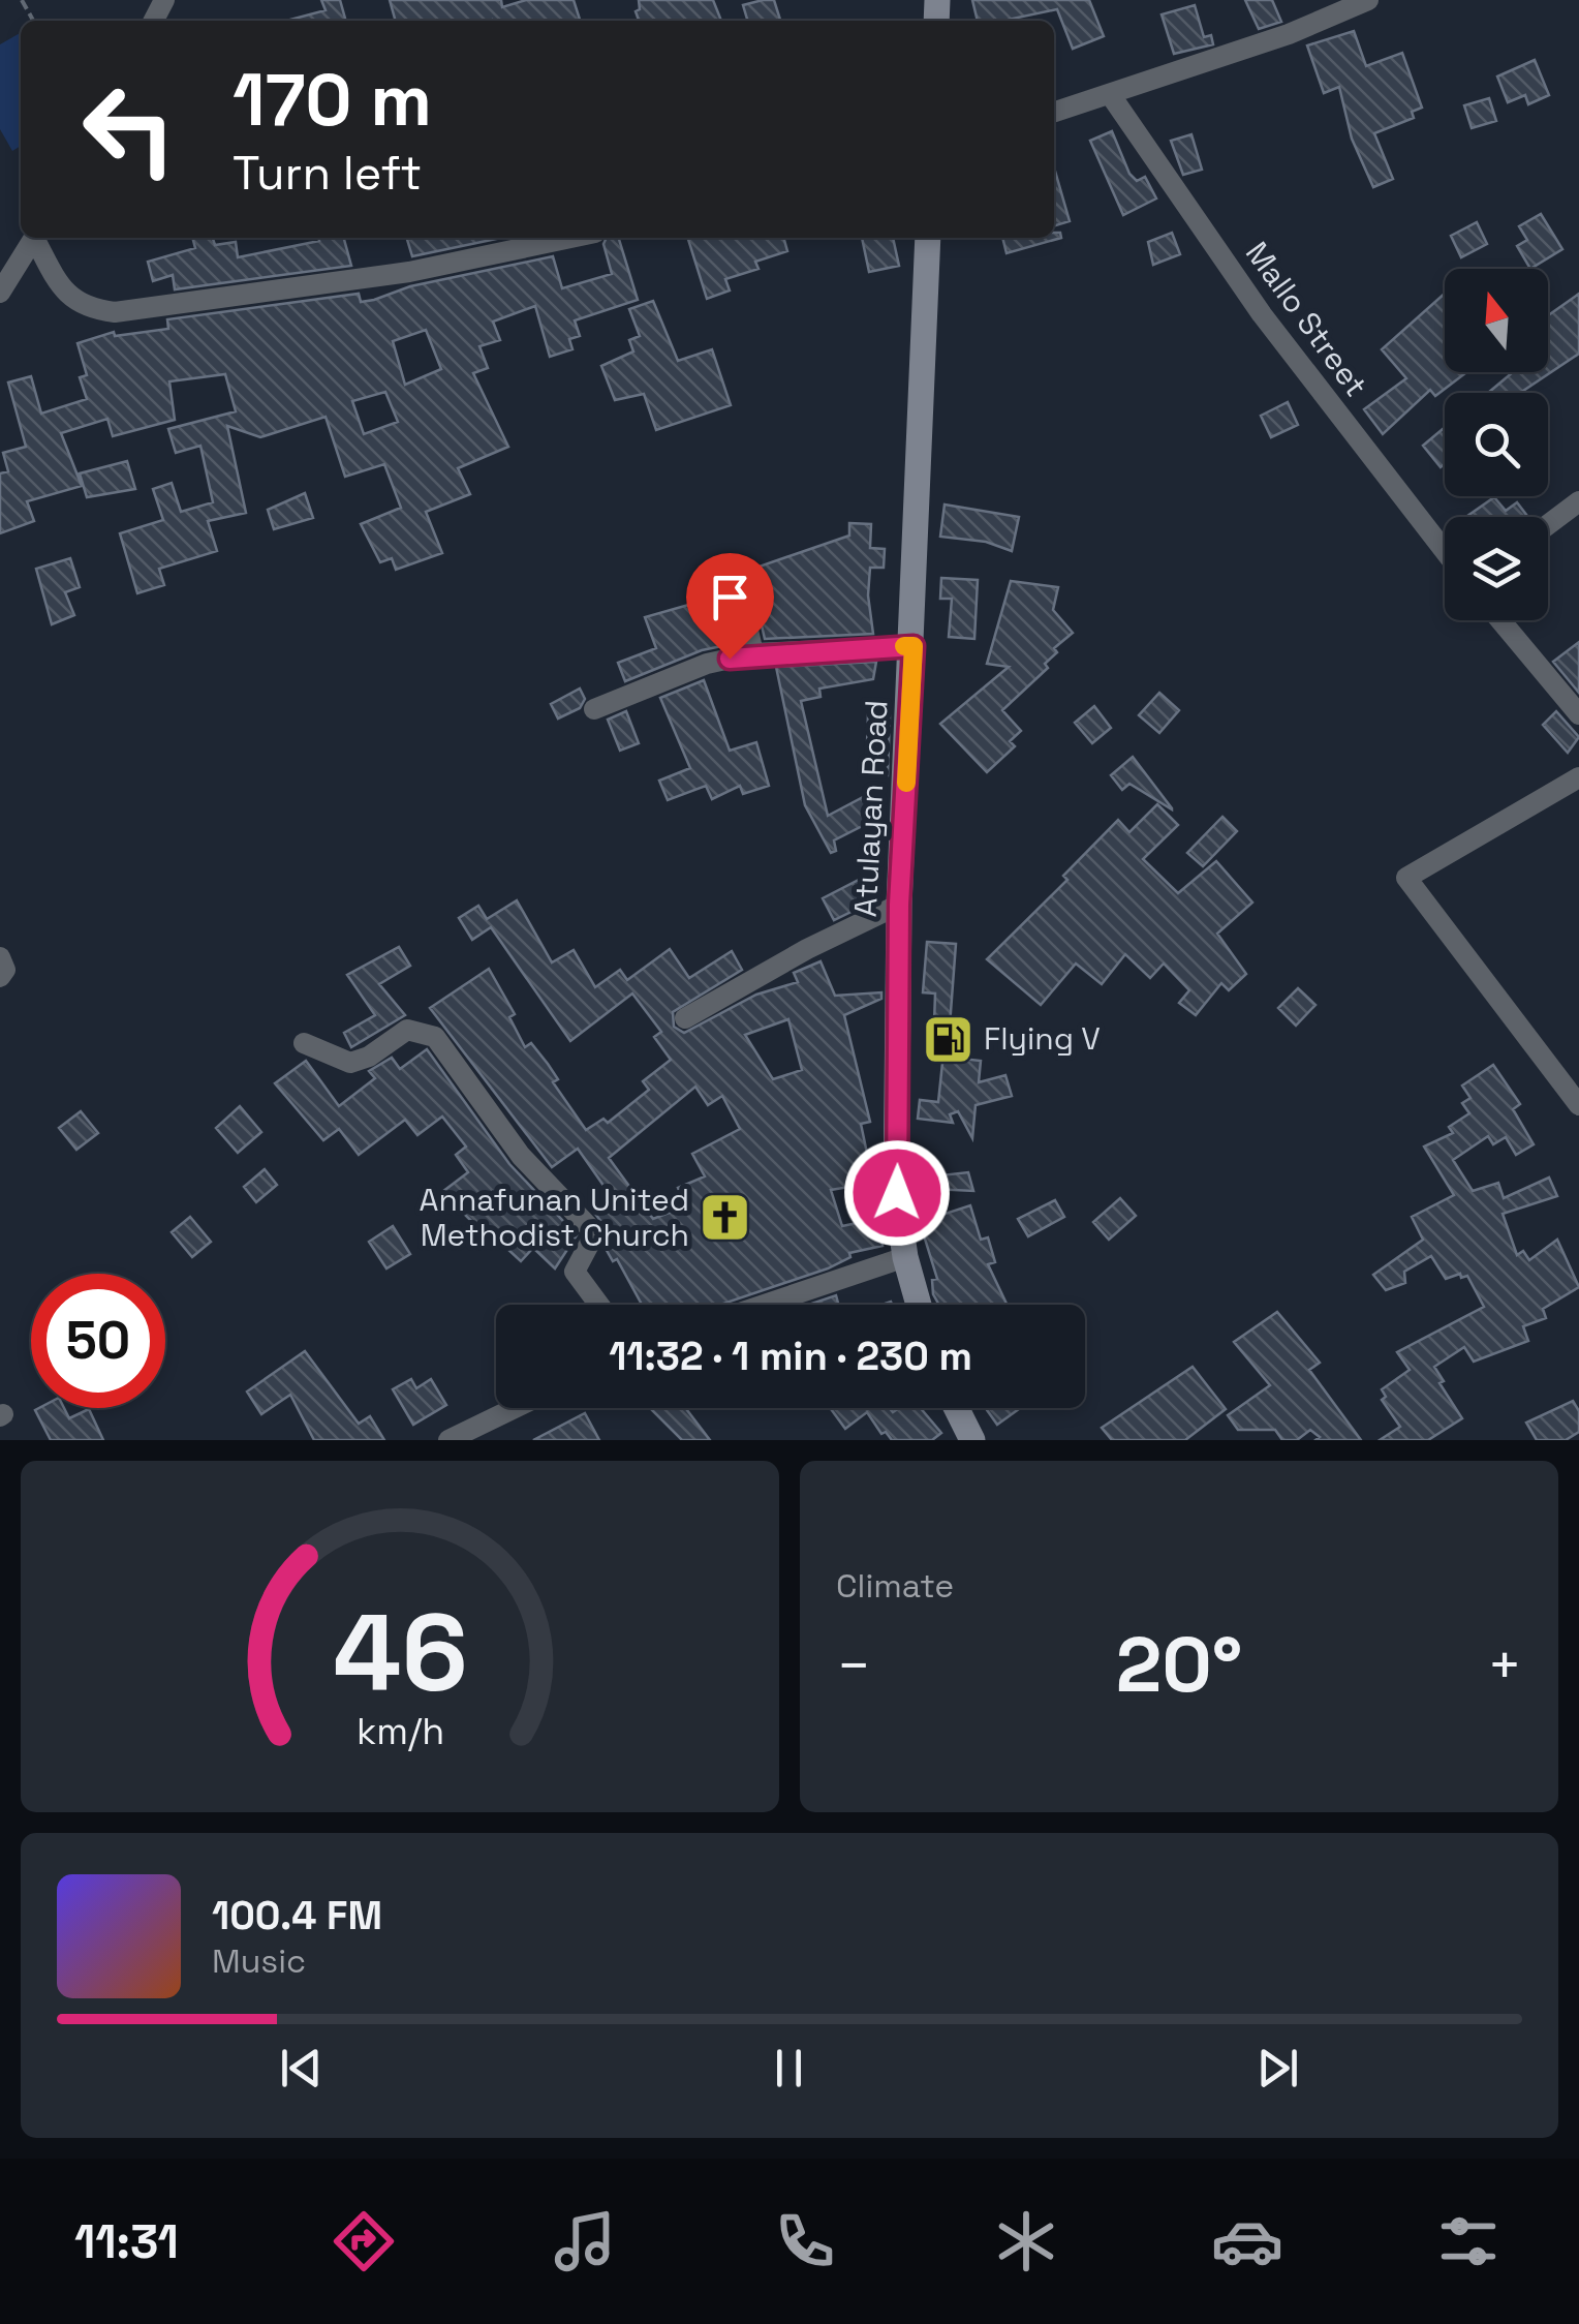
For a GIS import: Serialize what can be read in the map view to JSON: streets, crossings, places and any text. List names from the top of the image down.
{
  "streets": {
    "main road": ["Atulayan Road"],
    "street": ["Mallo Street"]
  },
  "places": {
    "fuel station": ["Flying V"],
    "church": ["Annafunan United Methodist Church"]
  },
  "north": "top",
  "page": {
    "turn": ["170 m", "Turn left"],
    "limit": "50",
    "trip": "11:32 · 1 min · 230 m",
    "tile": "Climate",
    "heat": ["−", "20°", "+"],
    "song": ["100.4 FM", "Music"],
    "tabs": "11:31",
    "gauge": ["46", "km/h"]
  }
}
